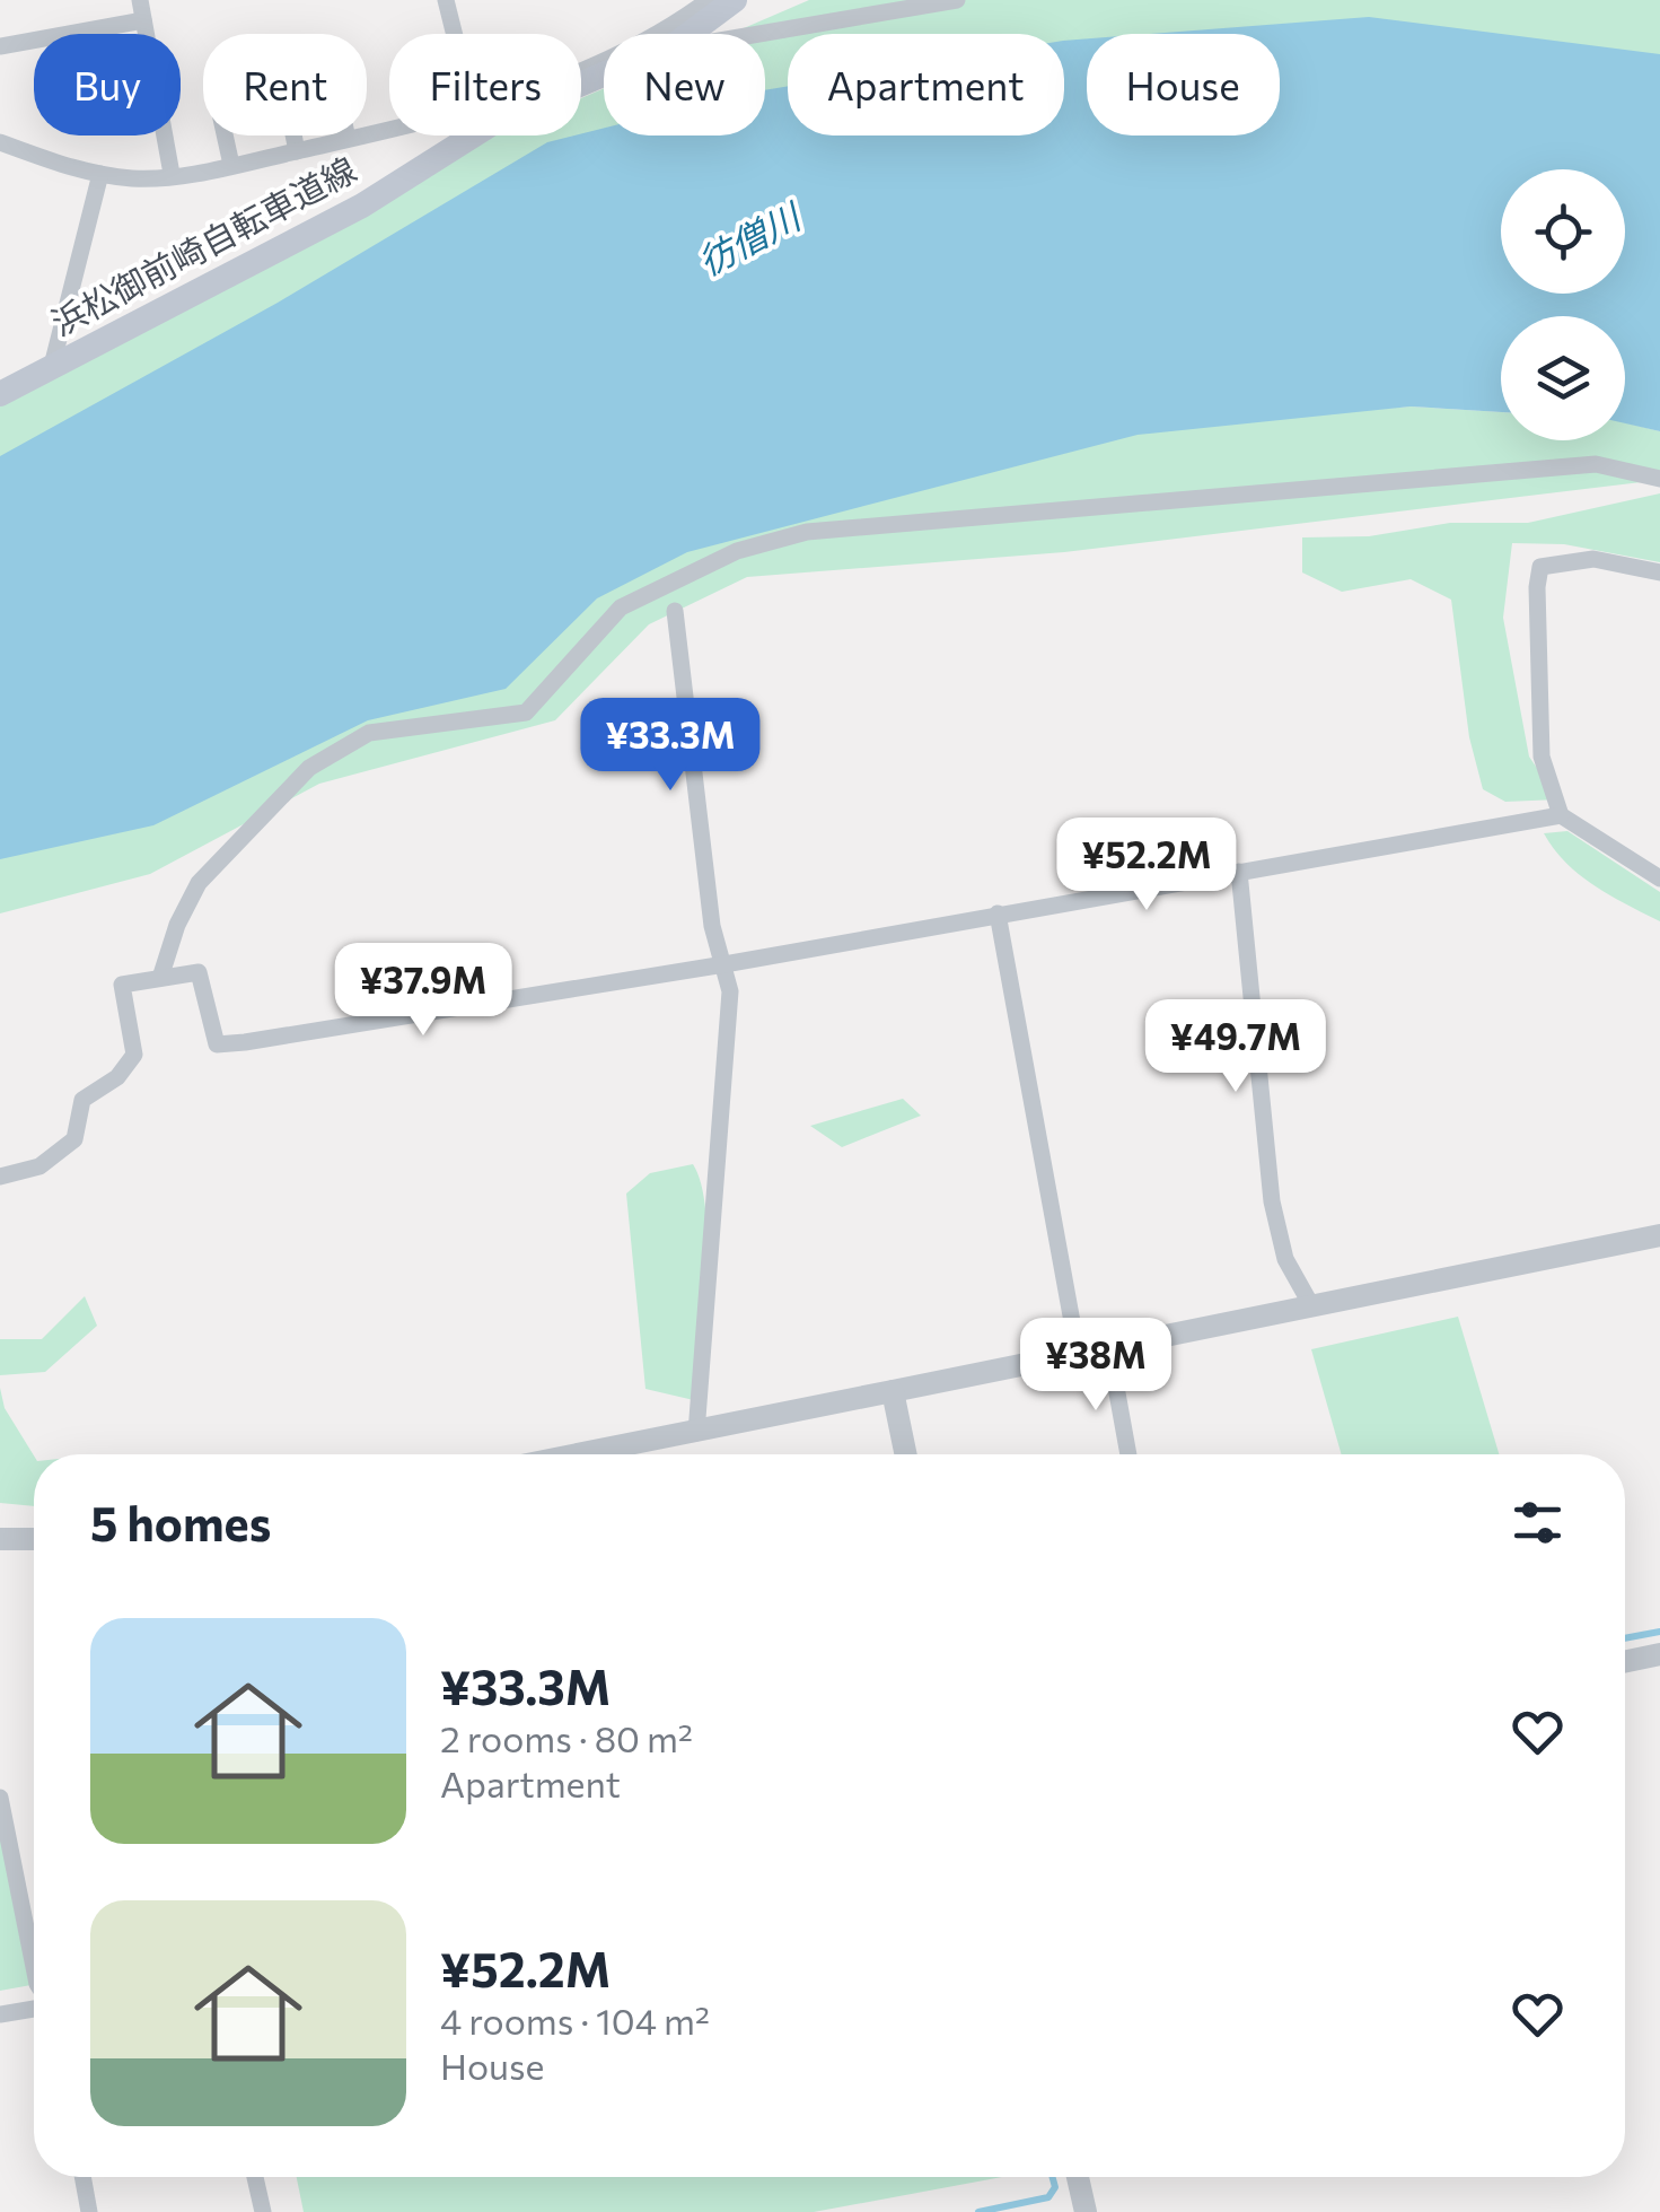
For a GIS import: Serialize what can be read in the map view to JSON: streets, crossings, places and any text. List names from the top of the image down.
{
  "streets": {
    "main road": ["浜松御前崎自転車道線"]
  },
  "water": ["彷僧川"],
  "page": {
    "chip": [
      "Buy",
      "Rent",
      "Filters",
      "New",
      "Apartment",
      "House"
    ],
    "price": [
      "¥33.3M",
      "¥52.2M",
      "¥37.9M",
      "¥49.7M",
      "¥38M"
    ],
    "heading": "5 homes",
    "list": [
      {
        "name": "¥33.3M",
        "note": "2 rooms · 80 m² · Apartment"
      },
      {
        "name": "¥52.2M",
        "note": "4 rooms · 104 m² · House"
      }
    ]
  }
}
